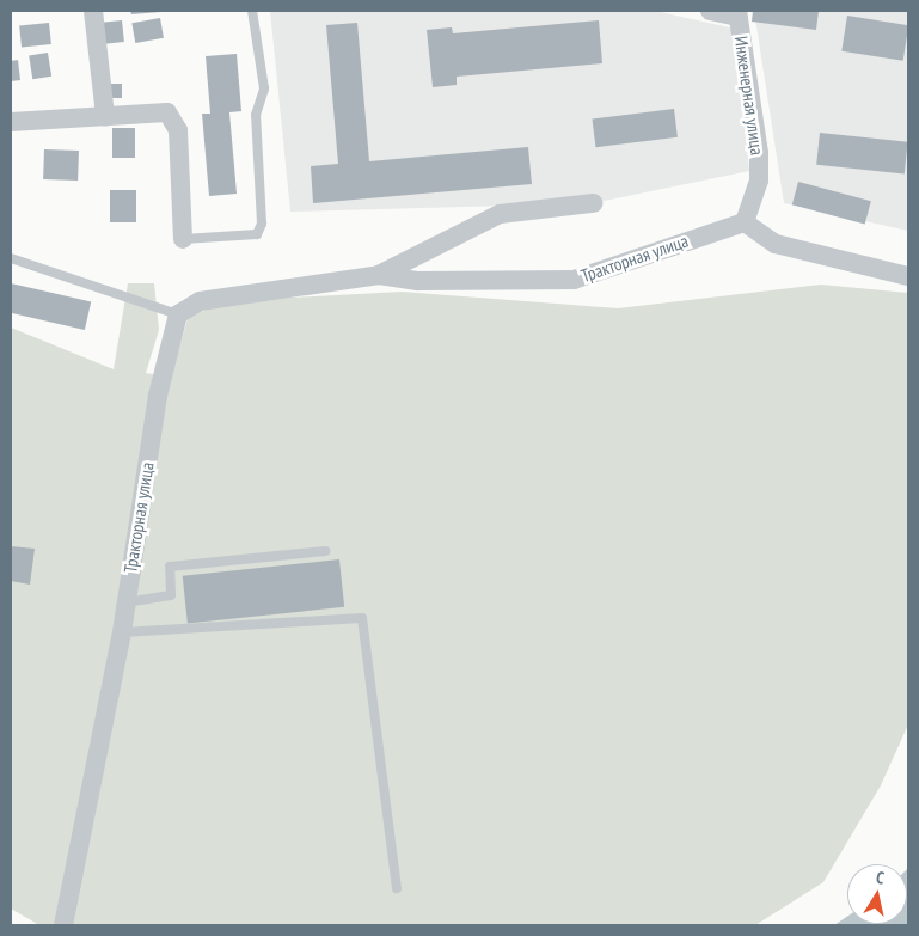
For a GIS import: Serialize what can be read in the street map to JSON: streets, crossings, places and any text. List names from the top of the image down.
{
  "streets": {
    "street": ["Инженерная улица", "Тракторная улица"]
  },
  "crossings": [
    ["Инженерная улица", "Тракторная улица"]
  ],
  "north": "top"
}
